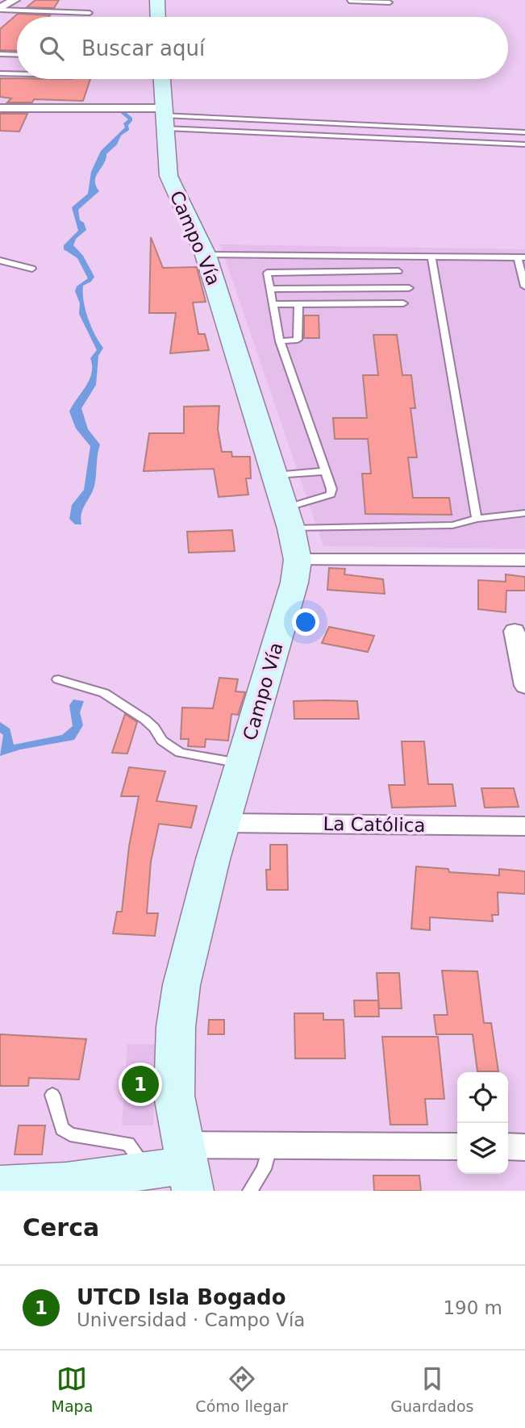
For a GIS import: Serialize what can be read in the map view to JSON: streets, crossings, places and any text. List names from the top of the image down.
{
  "streets": {
    "street": ["Campo Vía", "La Católica"]
  },
  "crossings": [
    ["Campo Vía", "La Católica"]
  ],
  "page": {
    "search": "Buscar aquí",
    "pins": "1",
    "heading": "Cerca",
    "list": [
      {
        "mark": "1",
        "name": "UTCD Isla Bogado",
        "note": "Universidad · Campo Vía",
        "value": "190 m"
      }
    ],
    "nav": ["Mapa", "Cómo llegar", "Guardados"]
  }
}
